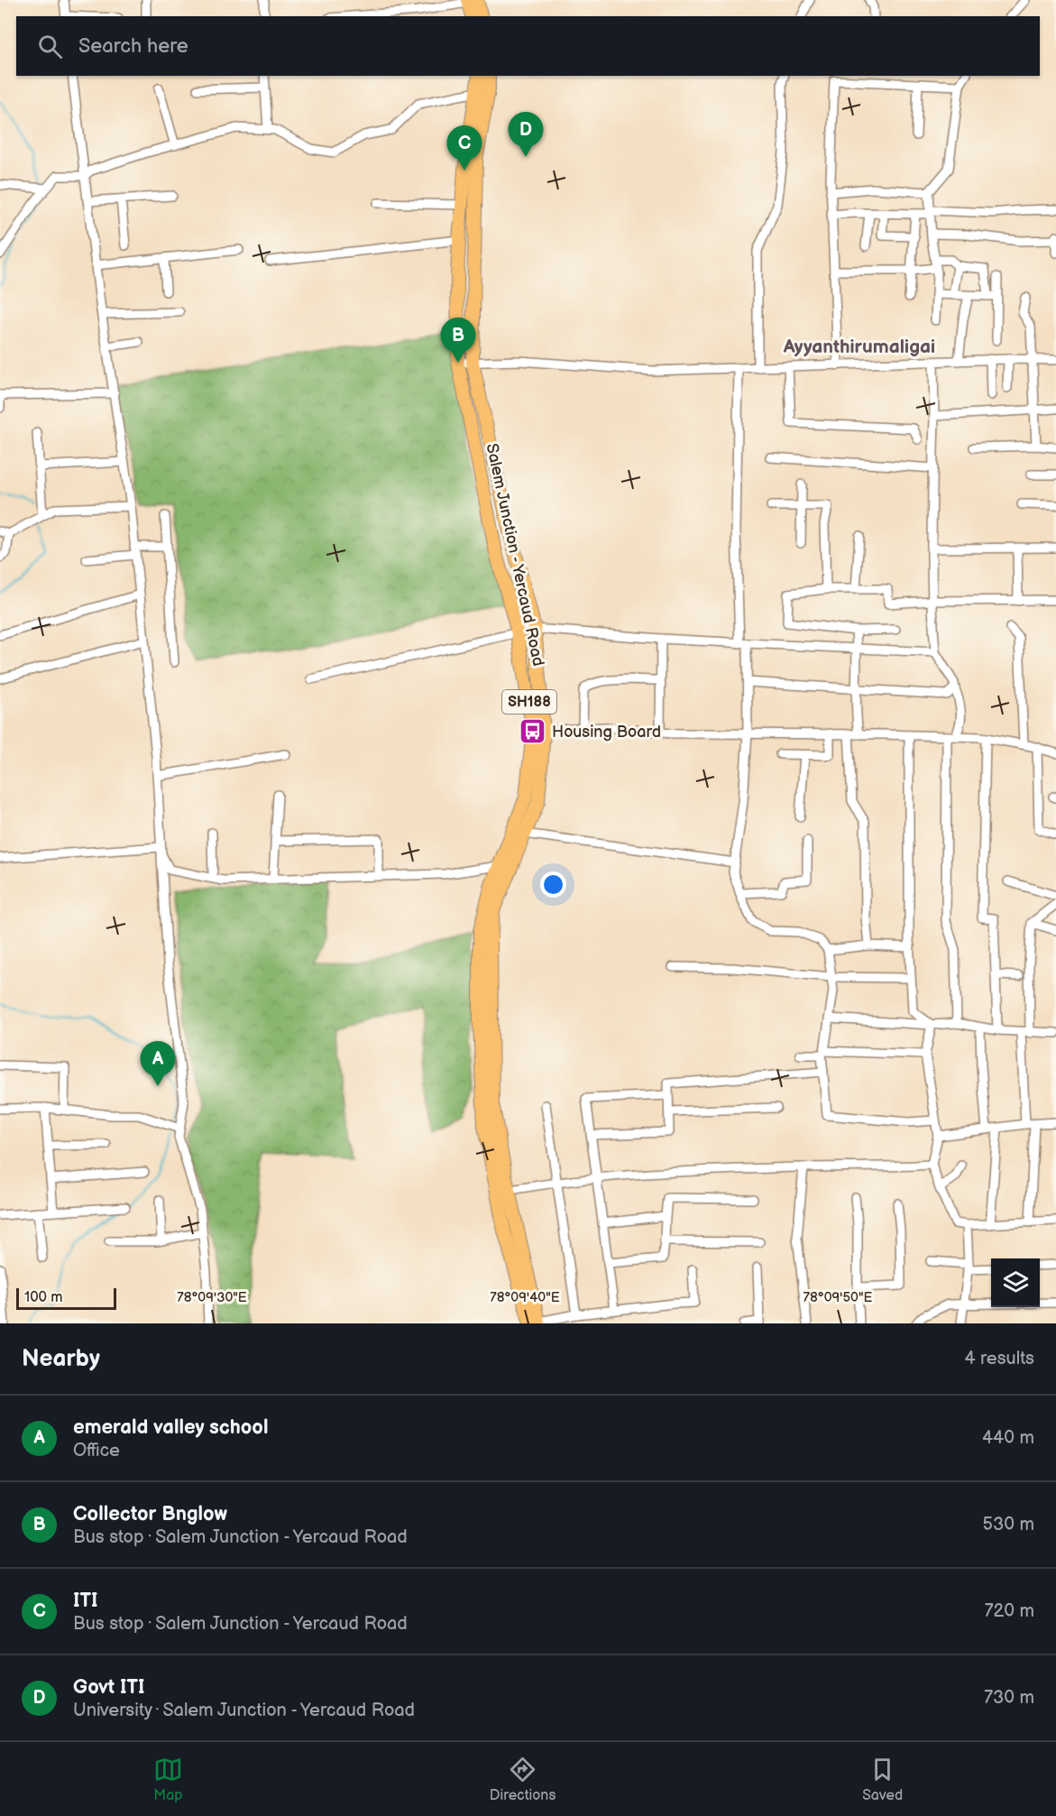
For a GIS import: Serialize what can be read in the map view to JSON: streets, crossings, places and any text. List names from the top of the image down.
{
  "streets": {
    "main road": ["Salem Junction - Yercaud Road", "SH188"]
  },
  "crossings": [
    ["Salem Junction - Yercaud Road", "SH188"]
  ],
  "districts": ["Ayyanthirumaligai"],
  "places": {
    "bus stop": ["Housing Board"]
  },
  "scale_bar": "100 m",
  "page": {
    "search": "Search here",
    "pins": [
      "D",
      "C",
      "B",
      "A"
    ],
    "scale": "100 m",
    "heading": ["Nearby", "4 results"],
    "list": [
      {
        "mark": "A",
        "name": "emerald valley school",
        "note": "Office",
        "value": "440 m"
      },
      {
        "mark": "B",
        "name": "Collector Bnglow",
        "note": "Bus stop · Salem Junction - Yercaud Road",
        "value": "530 m"
      },
      {
        "mark": "C",
        "name": "ITI",
        "note": "Bus stop · Salem Junction - Yercaud Road",
        "value": "720 m"
      },
      {
        "mark": "D",
        "name": "Govt ITI",
        "note": "University · Salem Junction - Yercaud Road",
        "value": "730 m"
      }
    ],
    "nav": ["Map", "Directions", "Saved"]
  },
  "coordinates": ["78°09'30\"E", "78°09'40\"E", "78°09'50\"E"]
}
